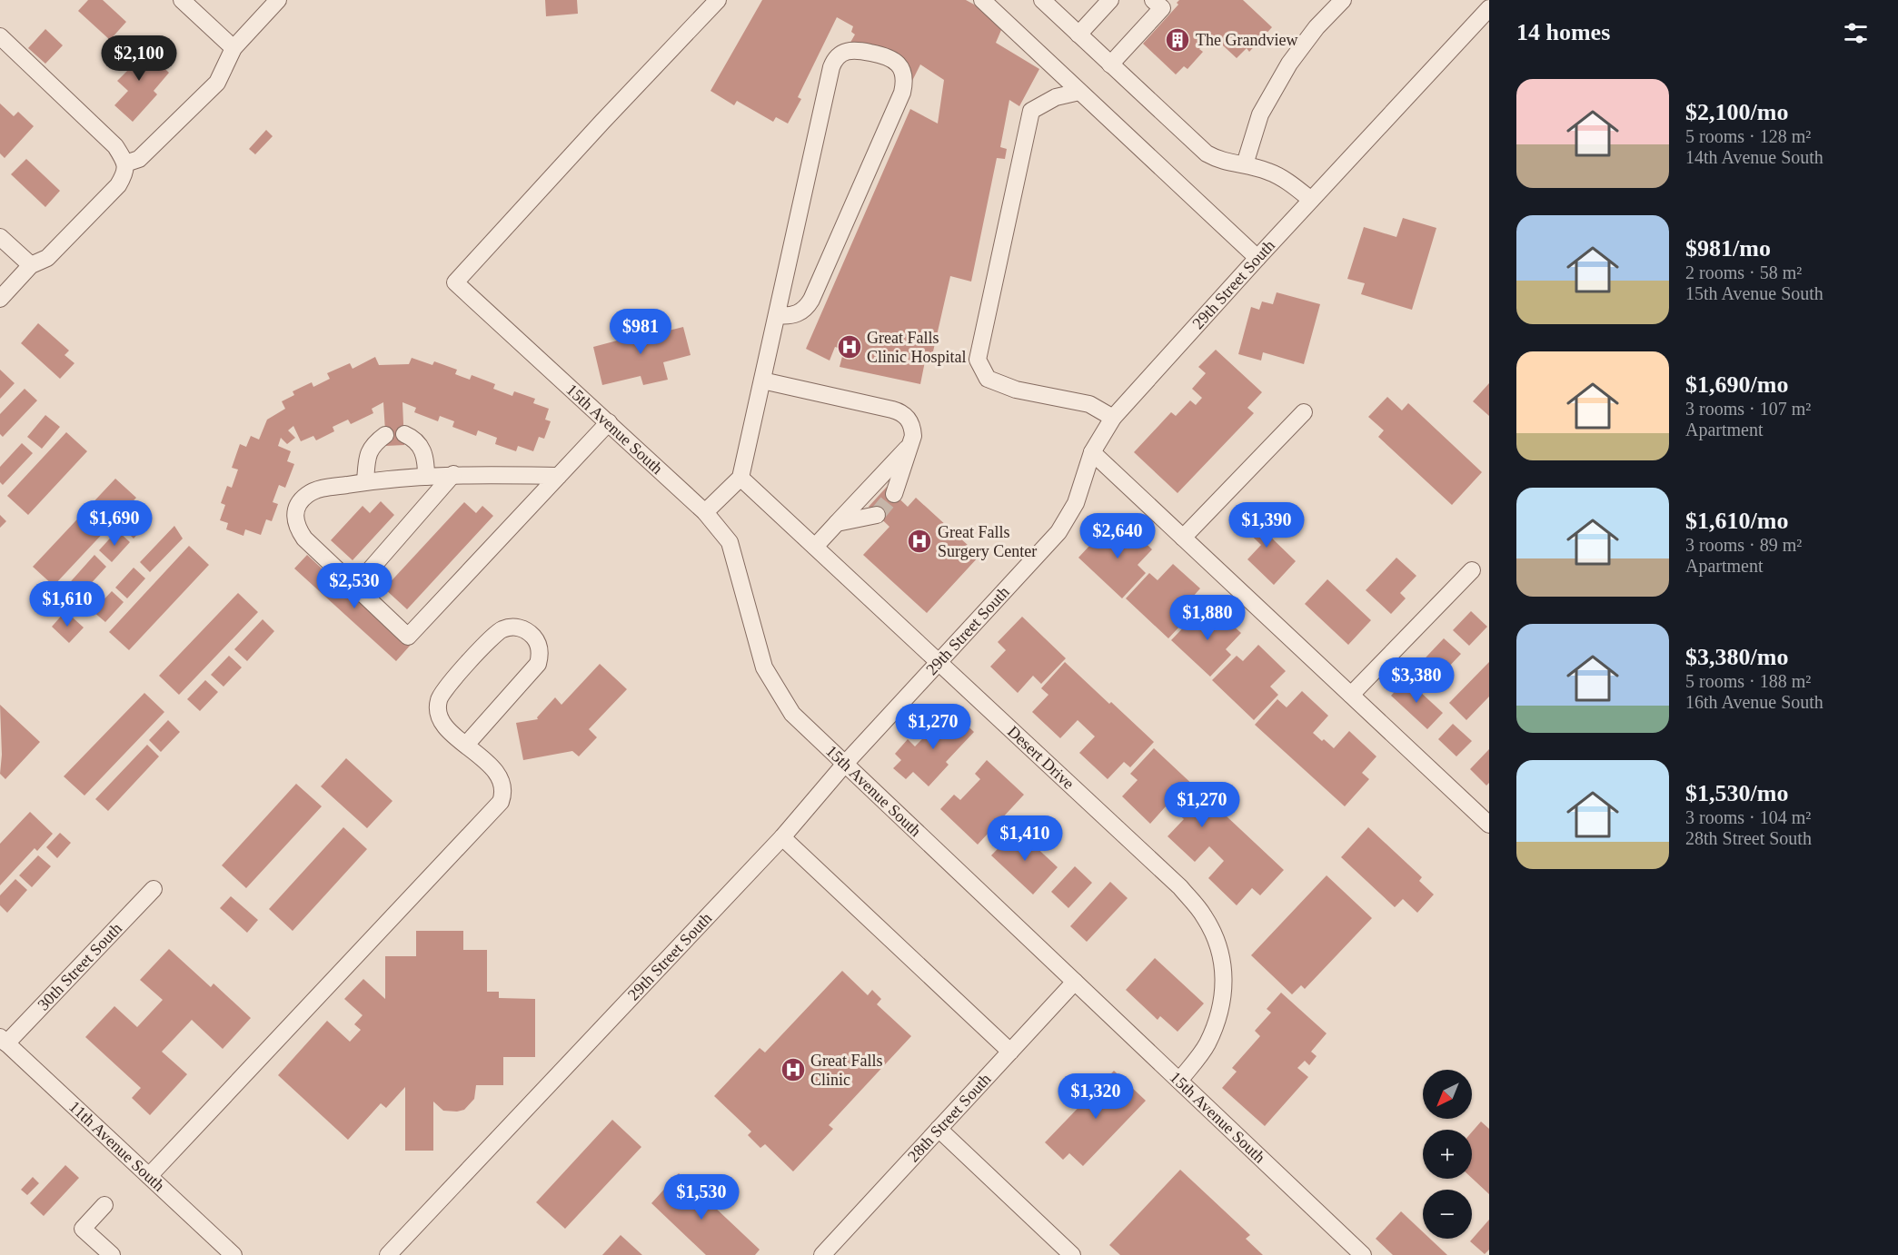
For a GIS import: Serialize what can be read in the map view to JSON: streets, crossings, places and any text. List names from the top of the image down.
{
  "streets": {
    "street": [
      "29th Street South",
      "15th Avenue South",
      "Desert Drive",
      "30th Street South",
      "28th Street South",
      "11th Avenue South"
    ]
  },
  "crossings": [
    ["29th Street South", "15th Avenue South"],
    ["29th Street South", "Desert Drive"],
    ["15th Avenue South", "Desert Drive"],
    ["15th Avenue South", "28th Street South"],
    ["30th Street South", "11th Avenue South"]
  ],
  "places": {
    "building": ["The Grandview"],
    "hospital": ["Great Falls Clinic Hospital", "Great Falls Surgery Center", "Great Falls Clinic"]
  },
  "north": "bottom left",
  "page": {
    "heading": "14 homes",
    "price": [
      "$2,100",
      "$981",
      "$1,690",
      "$1,390",
      "$2,640",
      "$2,530",
      "$1,610",
      "$1,880",
      "$3,380",
      "$1,270",
      "$1,270",
      "$1,410",
      "$1,320",
      "$1,530"
    ],
    "list": [
      {
        "name": "$2,100/mo",
        "note": "5 rooms · 128 m² · 14th Avenue South"
      },
      {
        "name": "$981/mo",
        "note": "2 rooms · 58 m² · 15th Avenue South"
      },
      {
        "name": "$1,690/mo",
        "note": "3 rooms · 107 m² · Apartment"
      },
      {
        "name": "$1,610/mo",
        "note": "3 rooms · 89 m² · Apartment"
      },
      {
        "name": "$3,380/mo",
        "note": "5 rooms · 188 m² · 16th Avenue South"
      },
      {
        "name": "$1,530/mo",
        "note": "3 rooms · 104 m² · 28th Street South"
      }
    ],
    "map_buttons": ["+", "−"]
  }
}
